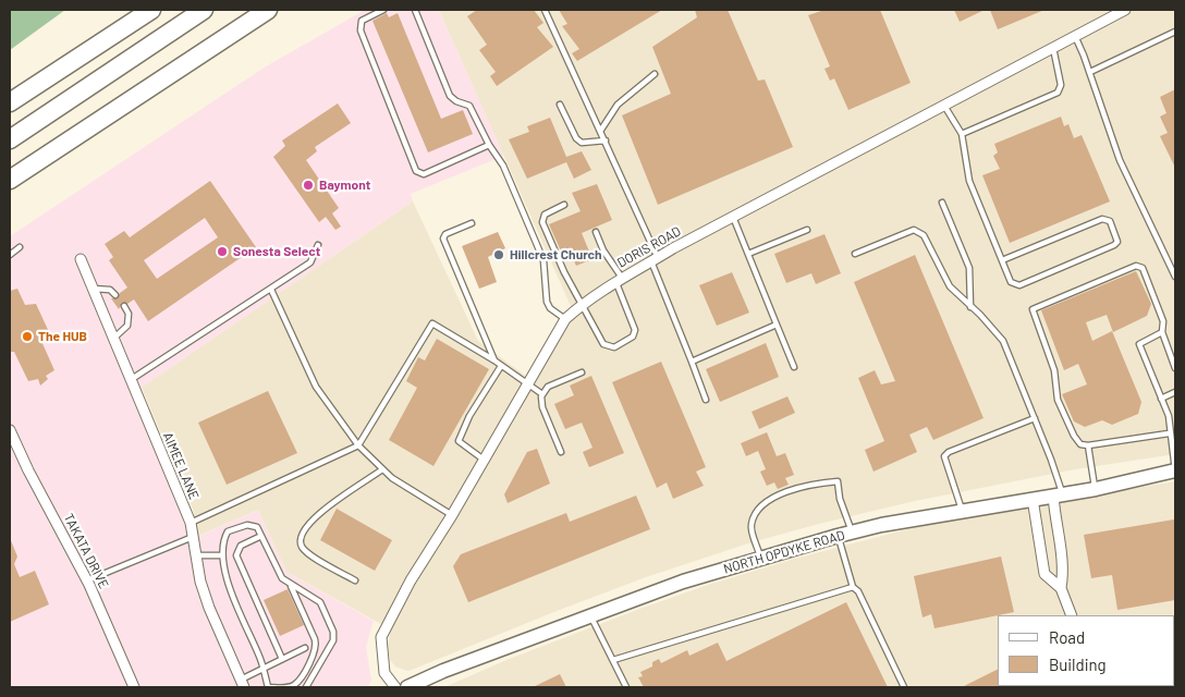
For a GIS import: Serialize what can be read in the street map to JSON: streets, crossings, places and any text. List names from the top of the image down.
{
  "streets": {
    "main road": ["NORTH OPDYKE ROAD"],
    "street": ["DORIS ROAD", "AIMEE LANE", "TAKATA DRIVE"]
  },
  "places": [
    "Baymont",
    "Sonesta Select",
    "Hillcrest Church",
    "The HUB"
  ],
  "legend": ["Road", "Building"]
}
